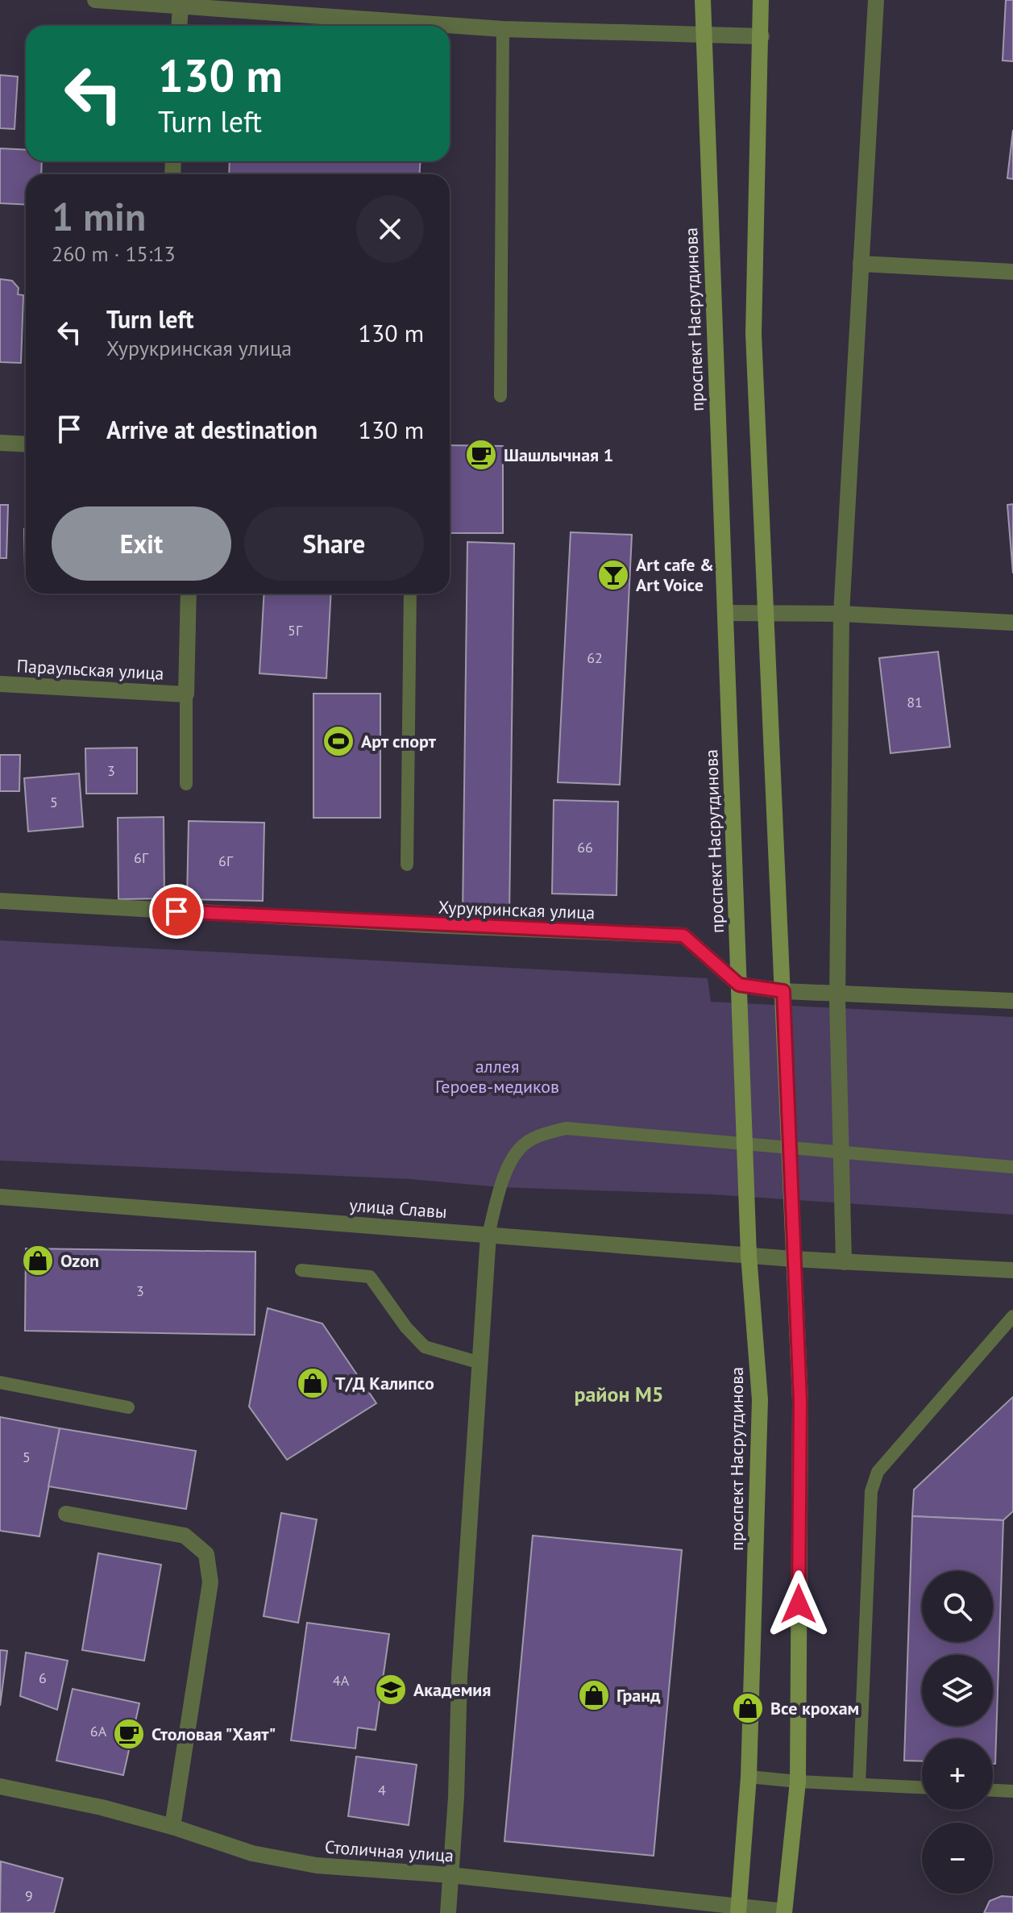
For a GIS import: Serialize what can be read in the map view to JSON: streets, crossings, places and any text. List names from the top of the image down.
{
  "streets": {
    "main road": ["проспект Насрутдинова"],
    "street": [
      "Параульская улица",
      "Хурукринская улица",
      "улица Славы",
      "Столичная улица"
    ]
  },
  "crossings": [
    ["проспект Насрутдинова", "Хурукринская улица"],
    ["проспект Насрутдинова", "улица Славы"],
    ["проспект Насрутдинова", "Столичная улица"]
  ],
  "districts": ["район М5"],
  "parks": ["аллея Героев-медиков"],
  "places": {
    "cafe": ["Шашлычная 1", "Столовая \"Хаят\""],
    "bar": ["Art cafe & Art Voice"],
    "sports": ["Арт спорт"],
    "shop": [
      "Ozon",
      "Т/Д Калипсо",
      "Гранд",
      "Все крохам"
    ],
    "school or university": ["Академия"]
  },
  "house_numbers": [
    "5Г",
    "62",
    "81",
    "3",
    "5",
    "66",
    "6Г",
    "6Г",
    "3",
    "5",
    "6",
    "4А",
    "6А",
    "4",
    "9"
  ],
  "page": {
    "turn": ["130 m", "Turn left"],
    "heading": ["1 min", "260 m · 15:13"],
    "list": [
      {
        "name": "Turn left",
        "note": "Хурукринская улица",
        "value": "130 m"
      },
      {
        "name": "Arrive at destination",
        "value": "130 m"
      }
    ],
    "buttons": ["Exit", "Share"],
    "map_buttons": ["+", "−"]
  }
}
